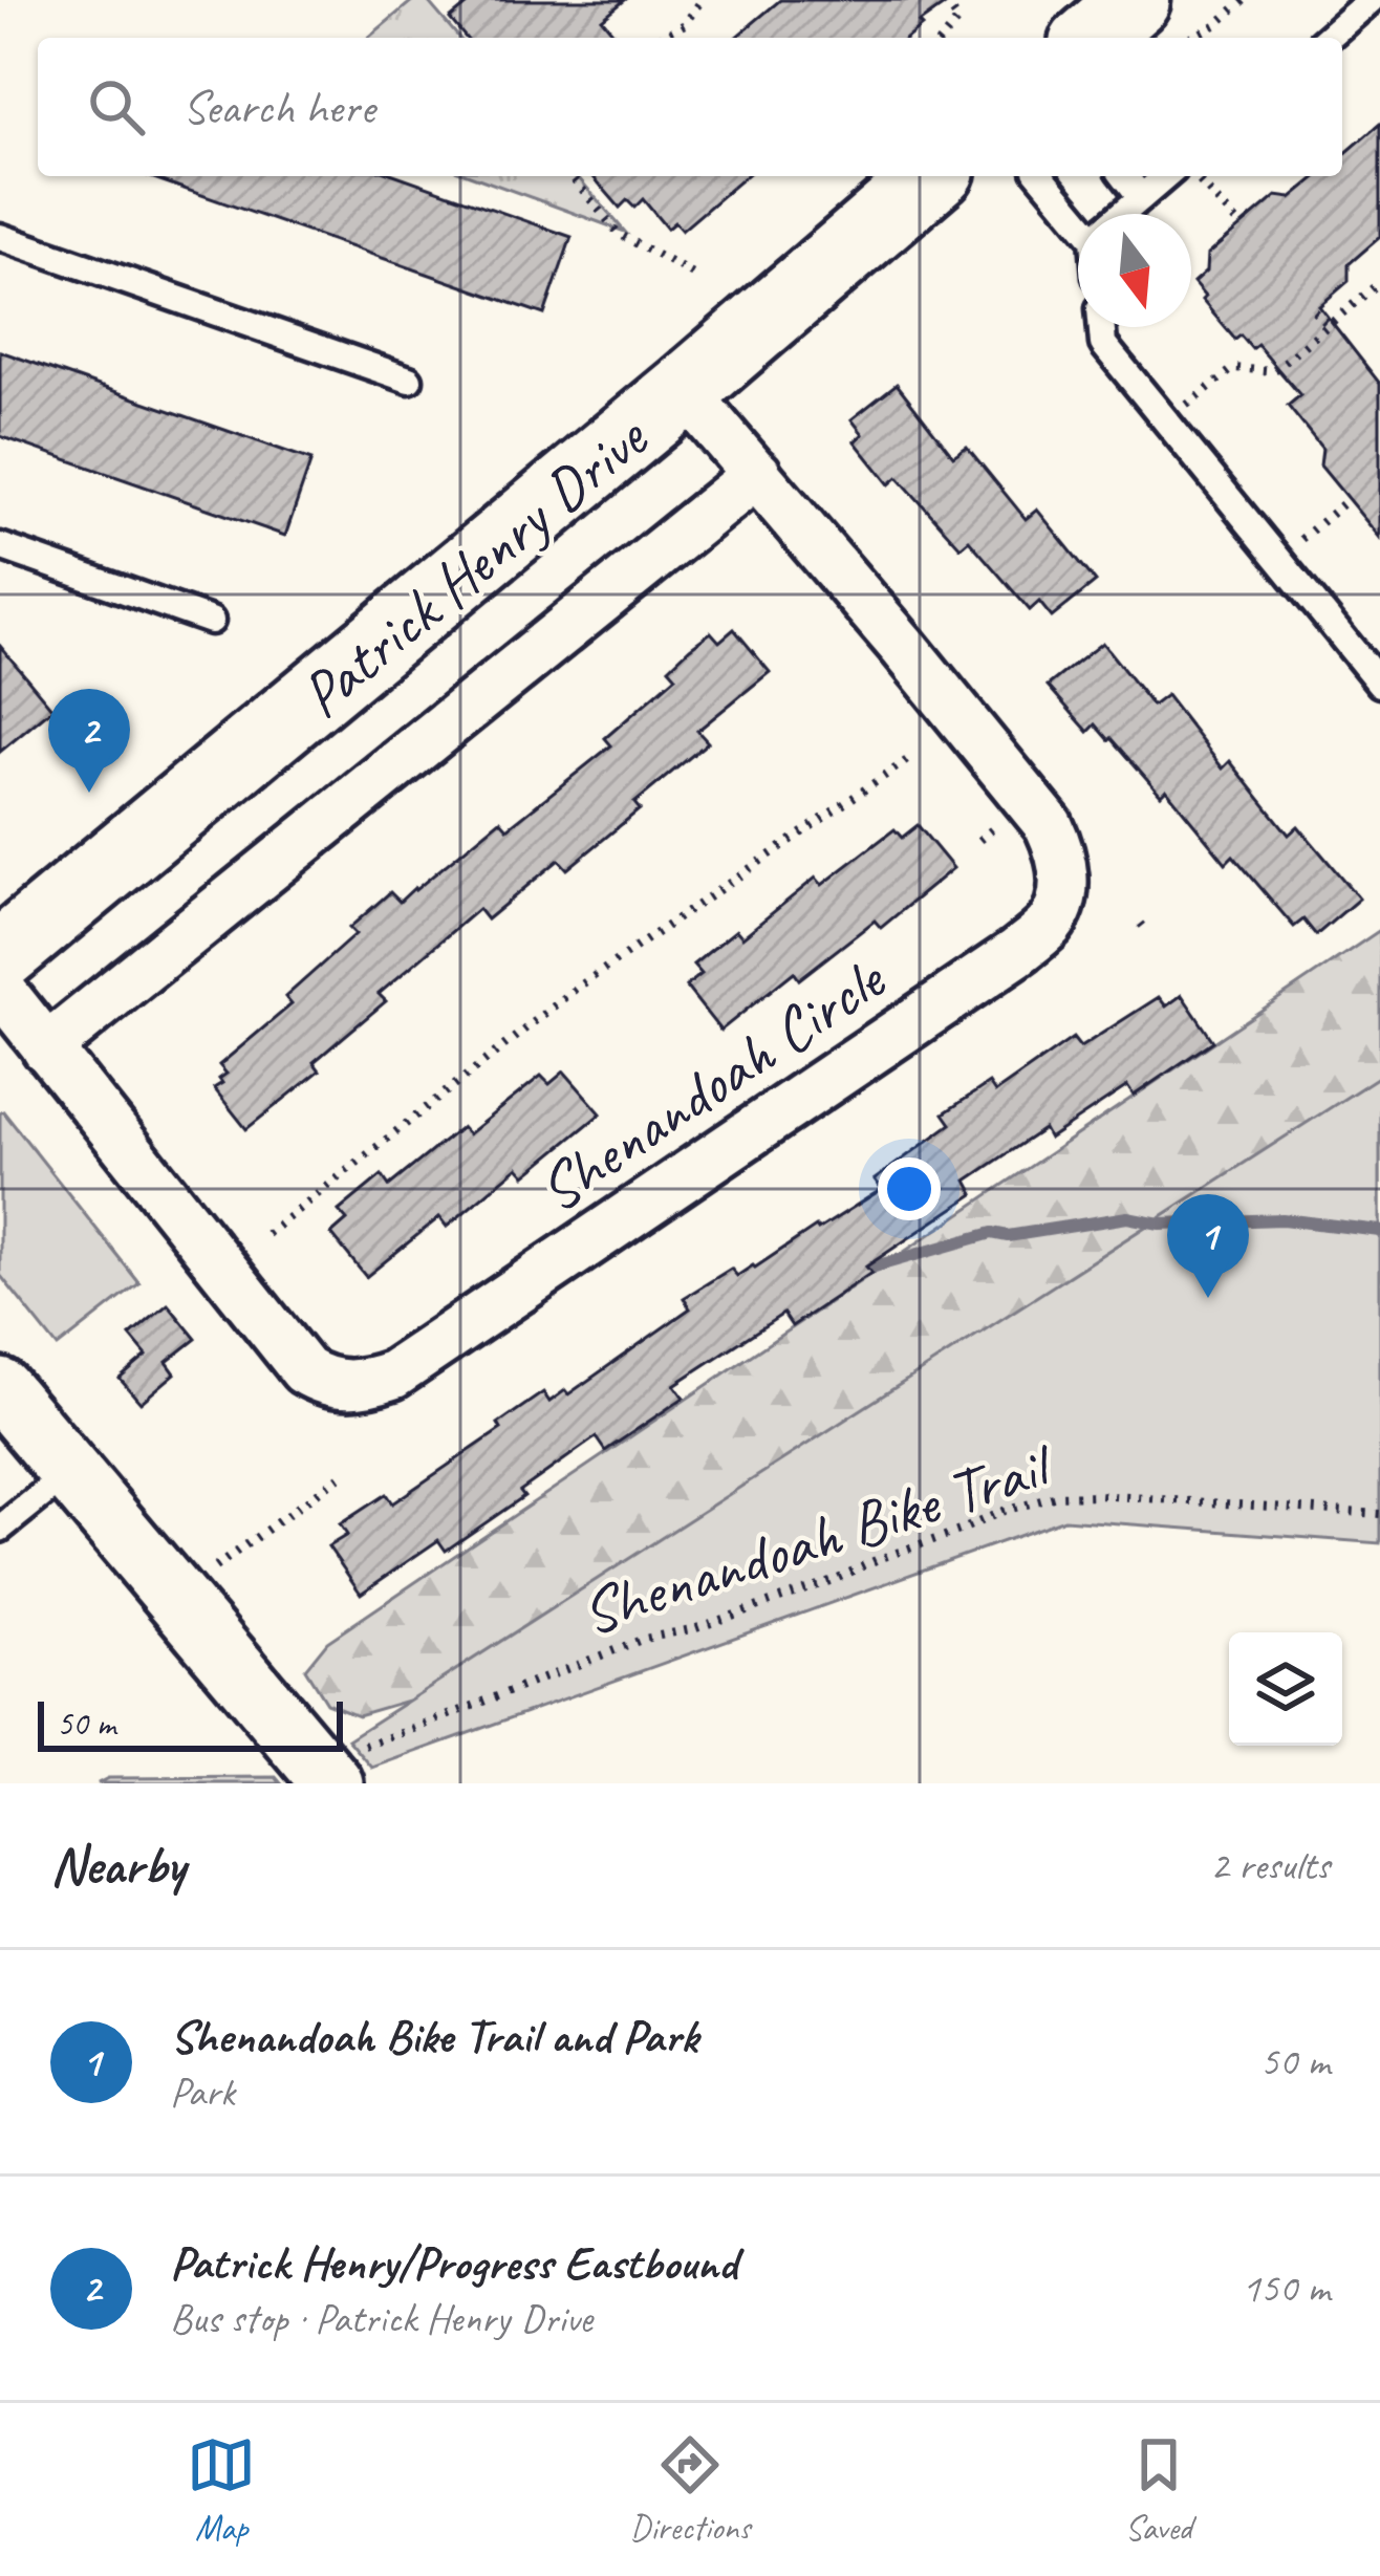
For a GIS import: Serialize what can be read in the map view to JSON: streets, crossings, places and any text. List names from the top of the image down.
{
  "streets": {
    "main road": ["Patrick Henry Drive"],
    "street": ["Shenandoah Circle"],
    "path": ["Shenandoah Bike Trail"]
  },
  "crossings": [
    ["Patrick Henry Drive", "Shenandoah Circle"]
  ],
  "scale_bar": "50 m",
  "north": "bottom",
  "page": {
    "search": "Search here",
    "pins": ["2", "1"],
    "scale": "50 m",
    "heading": ["Nearby", "2 results"],
    "list": [
      {
        "mark": "1",
        "name": "Shenandoah Bike Trail and Park",
        "note": "Park",
        "value": "50 m"
      },
      {
        "mark": "2",
        "name": "Patrick Henry/Progress Eastbound",
        "note": "Bus stop · Patrick Henry Drive",
        "value": "150 m"
      }
    ],
    "nav": ["Map", "Directions", "Saved"]
  }
}
